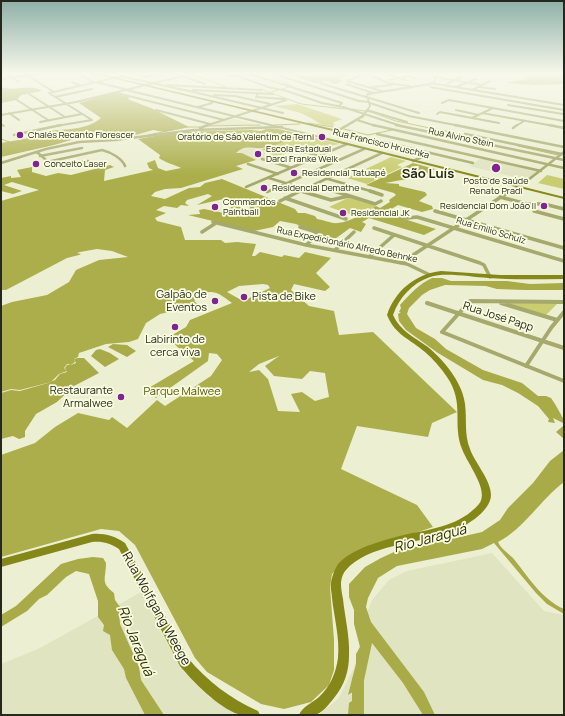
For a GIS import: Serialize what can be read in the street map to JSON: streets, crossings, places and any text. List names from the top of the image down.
{
  "streets": {
    "main road": ["Rua Francisco Hruschka", "Rua Wolfgang Weege"],
    "street": [
      "Rua Alvino Stein",
      "Rua Emilio Schulz",
      "Rua Expedicionário Alfredo Behnke",
      "Rua José Papp"
    ]
  },
  "districts": ["São Luís"],
  "water": ["Rio Jaraguá"],
  "parks": ["Parque Malwee"],
  "places": [
    "Chalés Recanto Florescer",
    "Oratório de São Valentim de Terni",
    "Escola Estadual Darci Franke Welk",
    "Conceito Laser",
    "Posto de Saúde Renato Pradi",
    "Residencial Tatuapé",
    "Residencial Demathe",
    "Residencial Dom João II",
    "Commandos Paintball",
    "Residencial JK",
    "Pista de Bike",
    "Galpão de Eventos",
    "Labirinto de cerca viva",
    "Restaurante Armalwee"
  ]
}
